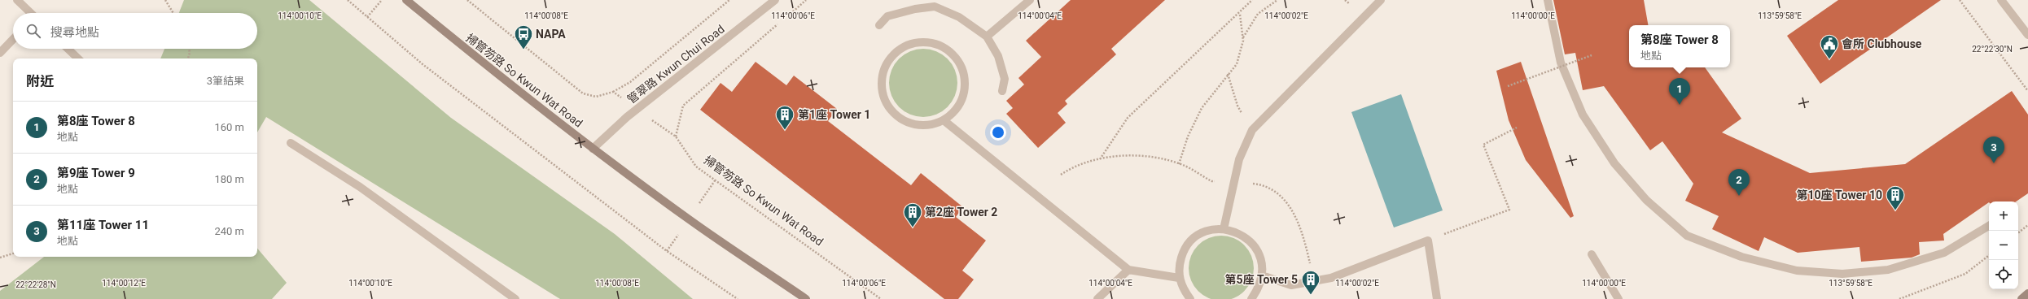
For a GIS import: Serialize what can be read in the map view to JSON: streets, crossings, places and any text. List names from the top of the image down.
{
  "streets": {
    "street": ["管翠路 Kwun Chui Road", "掃管笏路 So Kwun Wat Road"]
  },
  "crossings": [
    ["管翠路 Kwun Chui Road", "掃管笏路 So Kwun Wat Road"]
  ],
  "places": {
    "bus stop": ["NAPA"],
    "public building": ["會所 Clubhouse"],
    "building": [
      "第1座 Tower 1",
      "第10座 Tower 10",
      "第2座 Tower 2",
      "第5座 Tower 5"
    ]
  },
  "page": {
    "search": "搜尋地點",
    "popup": ["第8座 Tower 8", "地點"],
    "heading": ["附近", "3筆結果"],
    "pins": ["1", "3", "2"],
    "list": [
      {
        "mark": "1",
        "name": "第8座 Tower 8",
        "note": "地點",
        "value": "160 m"
      },
      {
        "mark": "2",
        "name": "第9座 Tower 9",
        "note": "地點",
        "value": "180 m"
      },
      {
        "mark": "3",
        "name": "第11座 Tower 11",
        "note": "地點",
        "value": "240 m"
      }
    ],
    "map_buttons": ["+", "−"]
  },
  "coordinates": [
    "113°59'58\"E",
    "114°00'02\"E",
    "114°00'10\"E",
    "114°00'08\"E",
    "114°00'06\"E",
    "114°00'04\"E",
    "114°00'00\"E",
    "22°22'30\"N",
    "114°00'12\"E",
    "22°22'28\"N"
  ]
}
